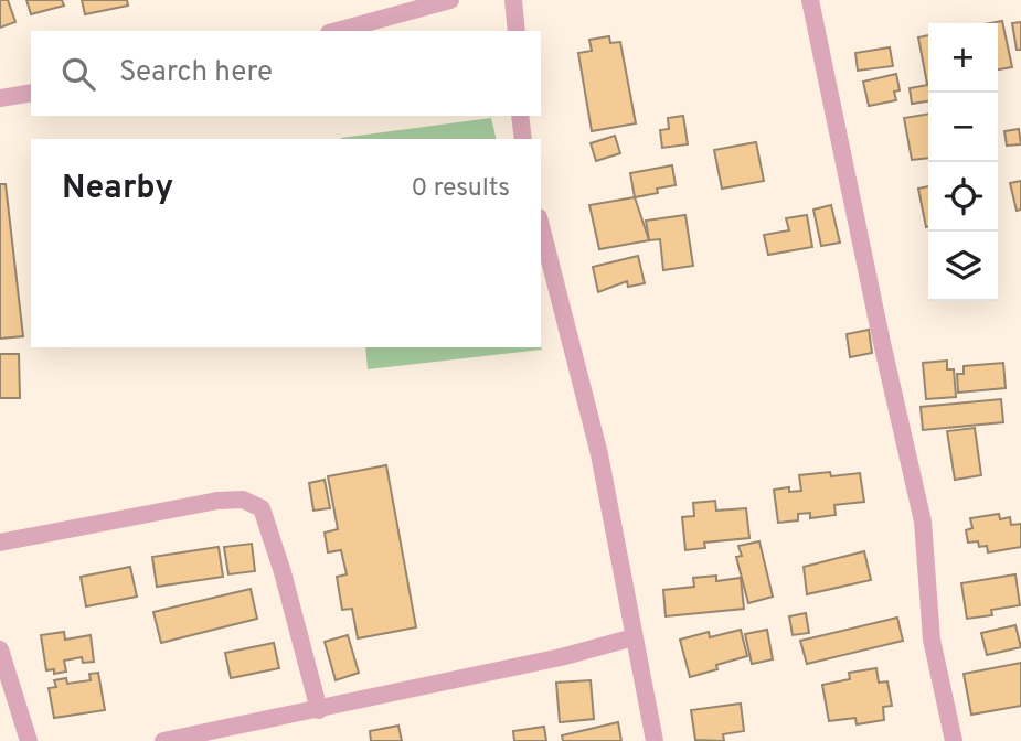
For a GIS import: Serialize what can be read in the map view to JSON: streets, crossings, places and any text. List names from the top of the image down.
{
  "page": {
    "map_buttons": ["+", "−"],
    "search": "Search here",
    "heading": ["Nearby", "0 results"]
  }
}
